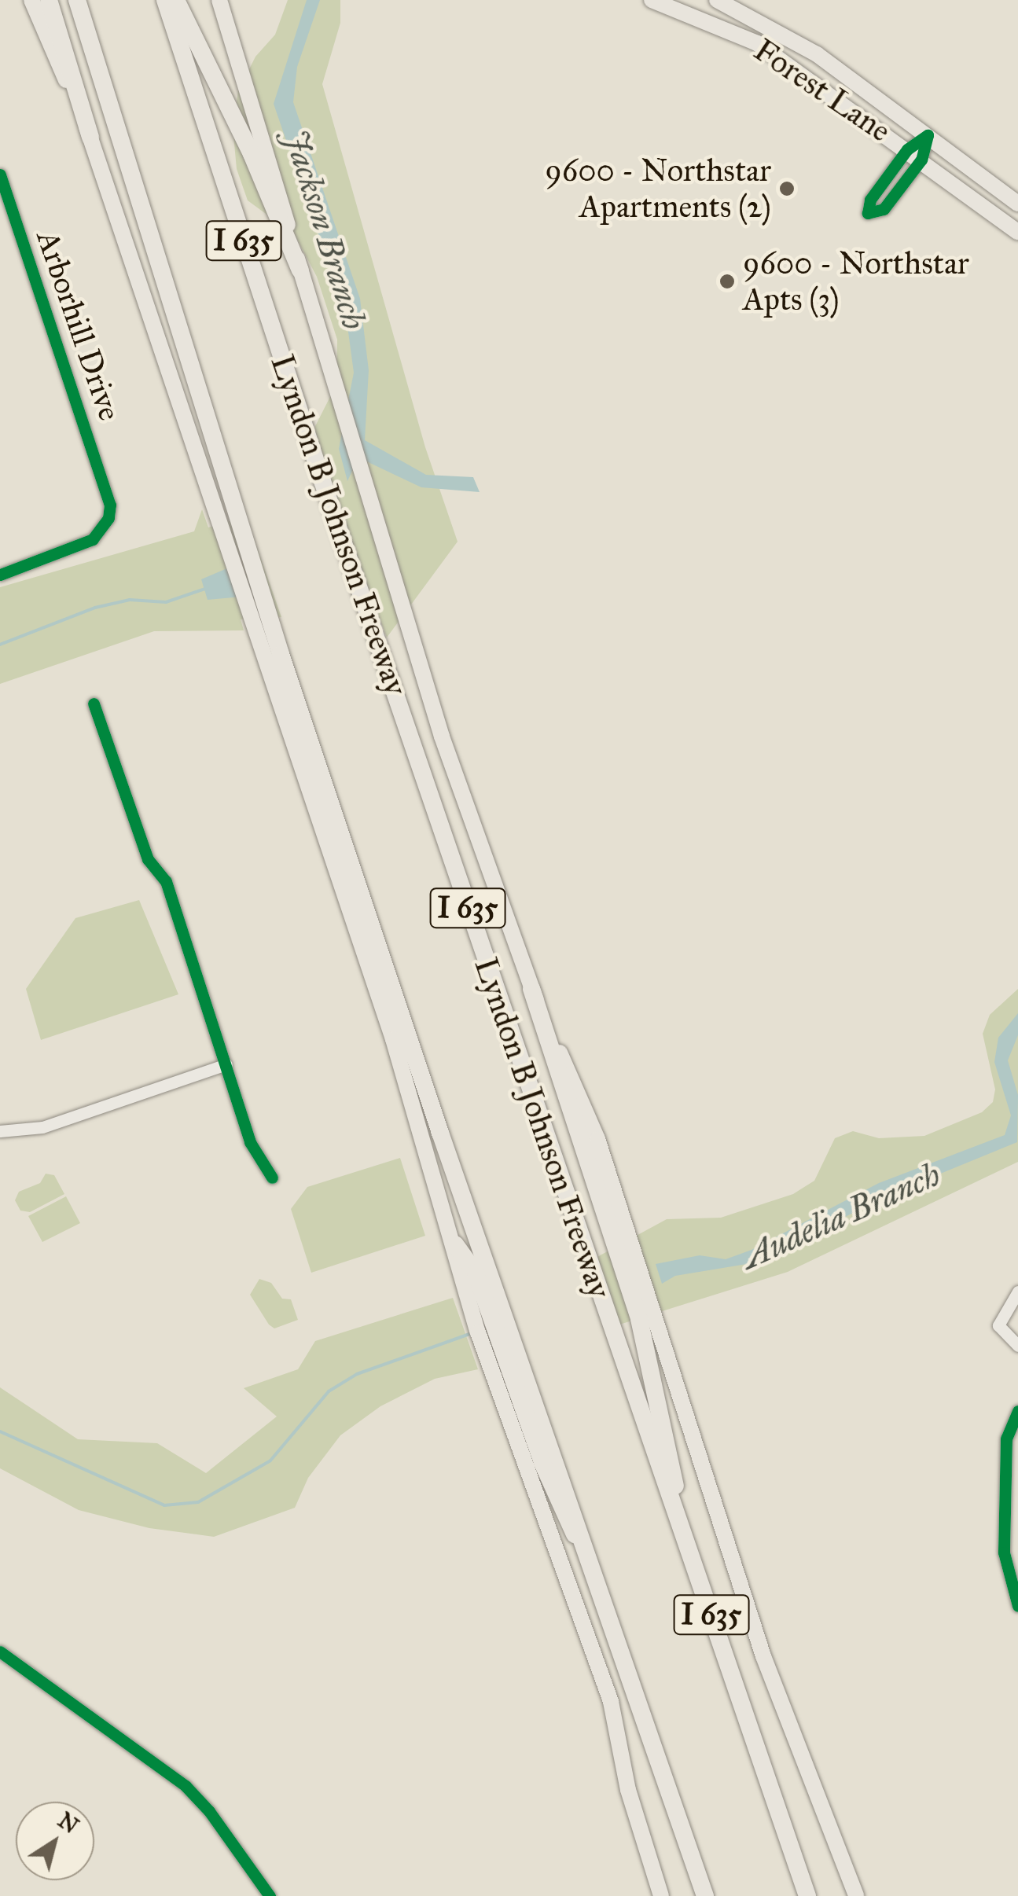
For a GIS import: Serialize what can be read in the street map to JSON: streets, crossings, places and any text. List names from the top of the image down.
{
  "streets": {
    "highway": ["I 635", "Lyndon B Johnson Freeway"],
    "main road": ["Forest Lane"],
    "street": ["Arborhill Drive"]
  },
  "water": ["Jackson Branch", "Audelia Branch"],
  "places": ["9600 - Northstar Apartments (2)", "9600 - Northstar Apts (3)"],
  "north": "top right"
}
